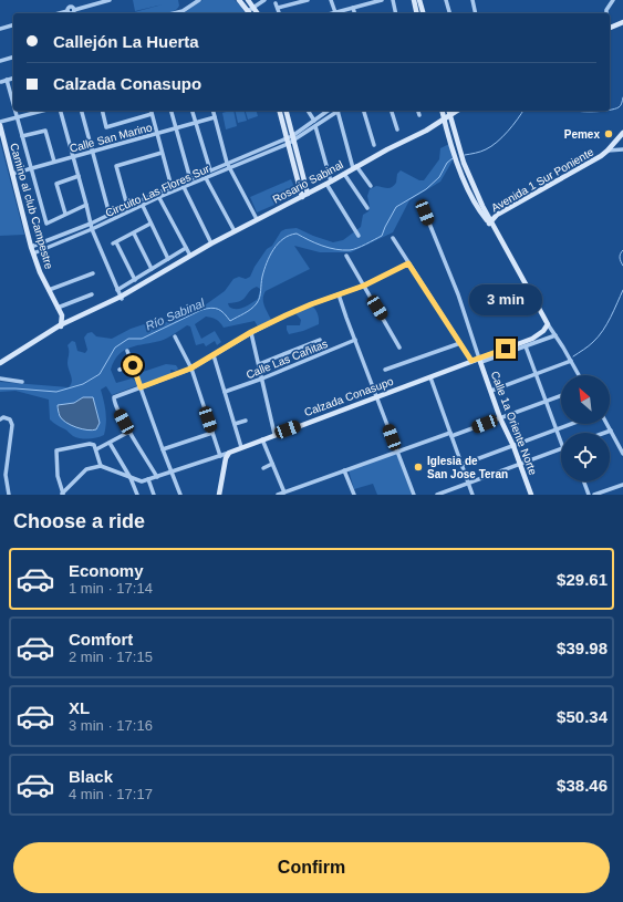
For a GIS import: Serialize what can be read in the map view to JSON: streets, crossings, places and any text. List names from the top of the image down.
{
  "streets": {
    "street": [
      "Calle San Marino",
      "Avenida 1 Sur Poniente",
      "Rosario Sabinal",
      "Circuito Las Flores Sur",
      "Camino al club Campestre",
      "Calle Las Cañitas",
      "Calzada Conasupo",
      "Calle 1a Oriente Norte"
    ]
  },
  "crossings": [
    ["Calle San Marino", "Camino al club Campestre"],
    ["Circuito Las Flores Sur", "Camino al club Campestre"],
    ["Calzada Conasupo", "Calle 1a Oriente Norte"]
  ],
  "water": ["Río Sabinal"],
  "places": ["Pemex", "Iglesia de San Jose Teran"],
  "north": "top left",
  "page": {
    "banner": ["Callejón La Huerta", "Calzada Conasupo"],
    "bubble": "3 min",
    "heading": "Choose a ride",
    "list": [
      {
        "name": "Economy",
        "note": "1 min · 17:14",
        "value": "$29.61"
      },
      {
        "name": "Comfort",
        "note": "2 min · 17:15",
        "value": "$39.98"
      },
      {
        "name": "XL",
        "note": "3 min · 17:16",
        "value": "$50.34"
      },
      {
        "name": "Black",
        "note": "4 min · 17:17",
        "value": "$38.46"
      }
    ],
    "buttons": "Confirm"
  }
}
